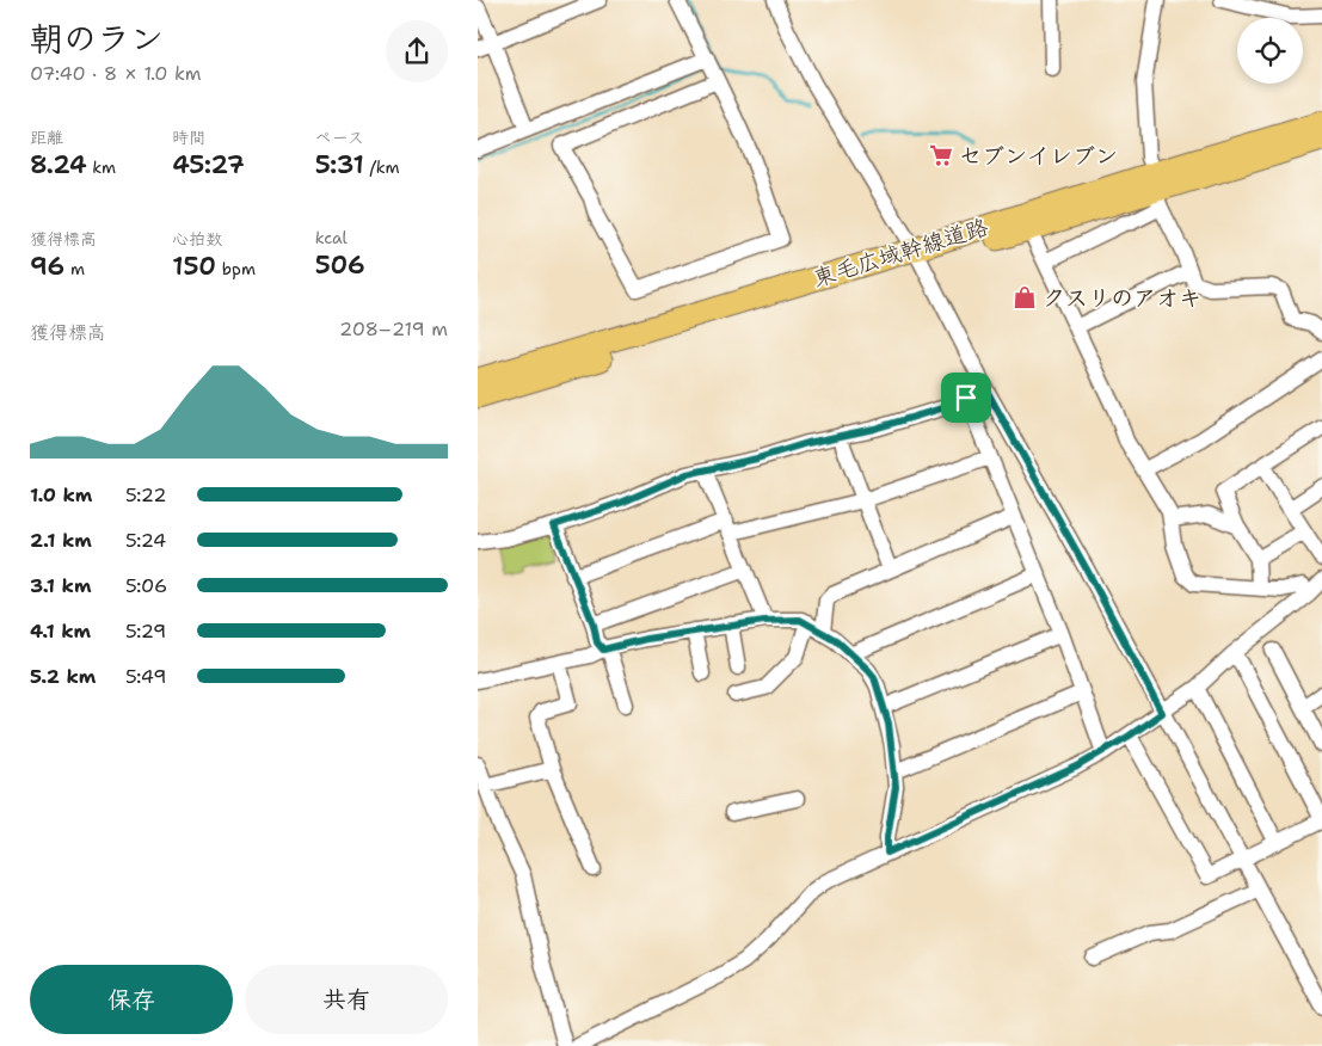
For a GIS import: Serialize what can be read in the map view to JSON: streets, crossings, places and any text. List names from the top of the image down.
{
  "streets": {
    "highway": ["東毛広域幹線道路"]
  },
  "places": {
    "supermarket": ["セブンイレブン"],
    "shop": ["クスリのアオキ"]
  },
  "page": {
    "heading": ["朝のラン", "07:40 · 8 × 1.0 km"],
    "stats": [
      ["距離", "8.24 km"],
      ["時間", "45:27"],
      ["ペース", "5:31 /km"],
      ["獲得標高", "96 m"],
      ["心拍数", "150 bpm"],
      ["kcal", "506"]
    ],
    "chart": ["獲得標高", "208–219 m"],
    "list": [
      {
        "name": "1.0 km",
        "note": "5:22"
      },
      {
        "name": "2.1 km",
        "note": "5:24"
      },
      {
        "name": "3.1 km",
        "note": "5:06"
      },
      {
        "name": "4.1 km",
        "note": "5:29"
      },
      {
        "name": "5.2 km",
        "note": "5:49"
      }
    ],
    "buttons": ["保存", "共有"]
  }
}
